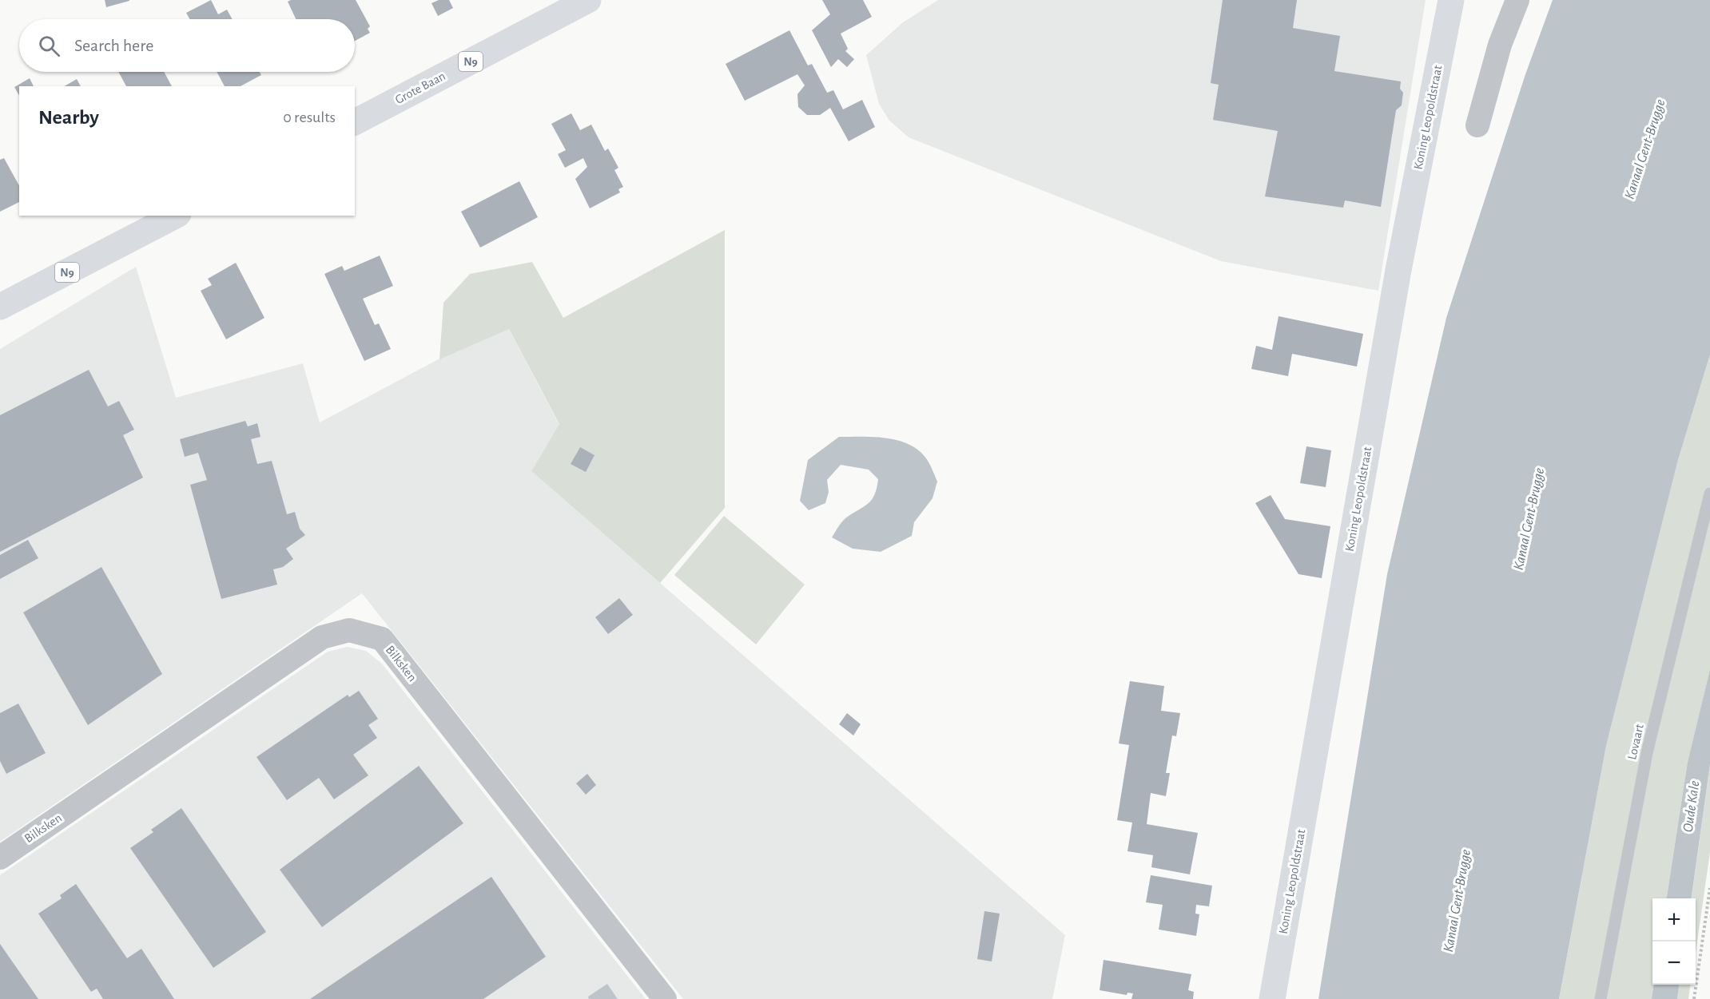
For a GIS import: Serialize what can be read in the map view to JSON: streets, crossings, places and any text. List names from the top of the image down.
{
  "streets": {
    "street": [
      "N9",
      "Grote Baan",
      "Koning Leopoldstraat",
      "Bilksken"
    ],
    "lane": ["Lovaart"]
  },
  "water": ["Kanaal Gent-Brugge", "Oude Kale"],
  "page": {
    "search": "Search here",
    "heading": ["Nearby", "0 results"],
    "map_buttons": ["+", "−"]
  }
}
